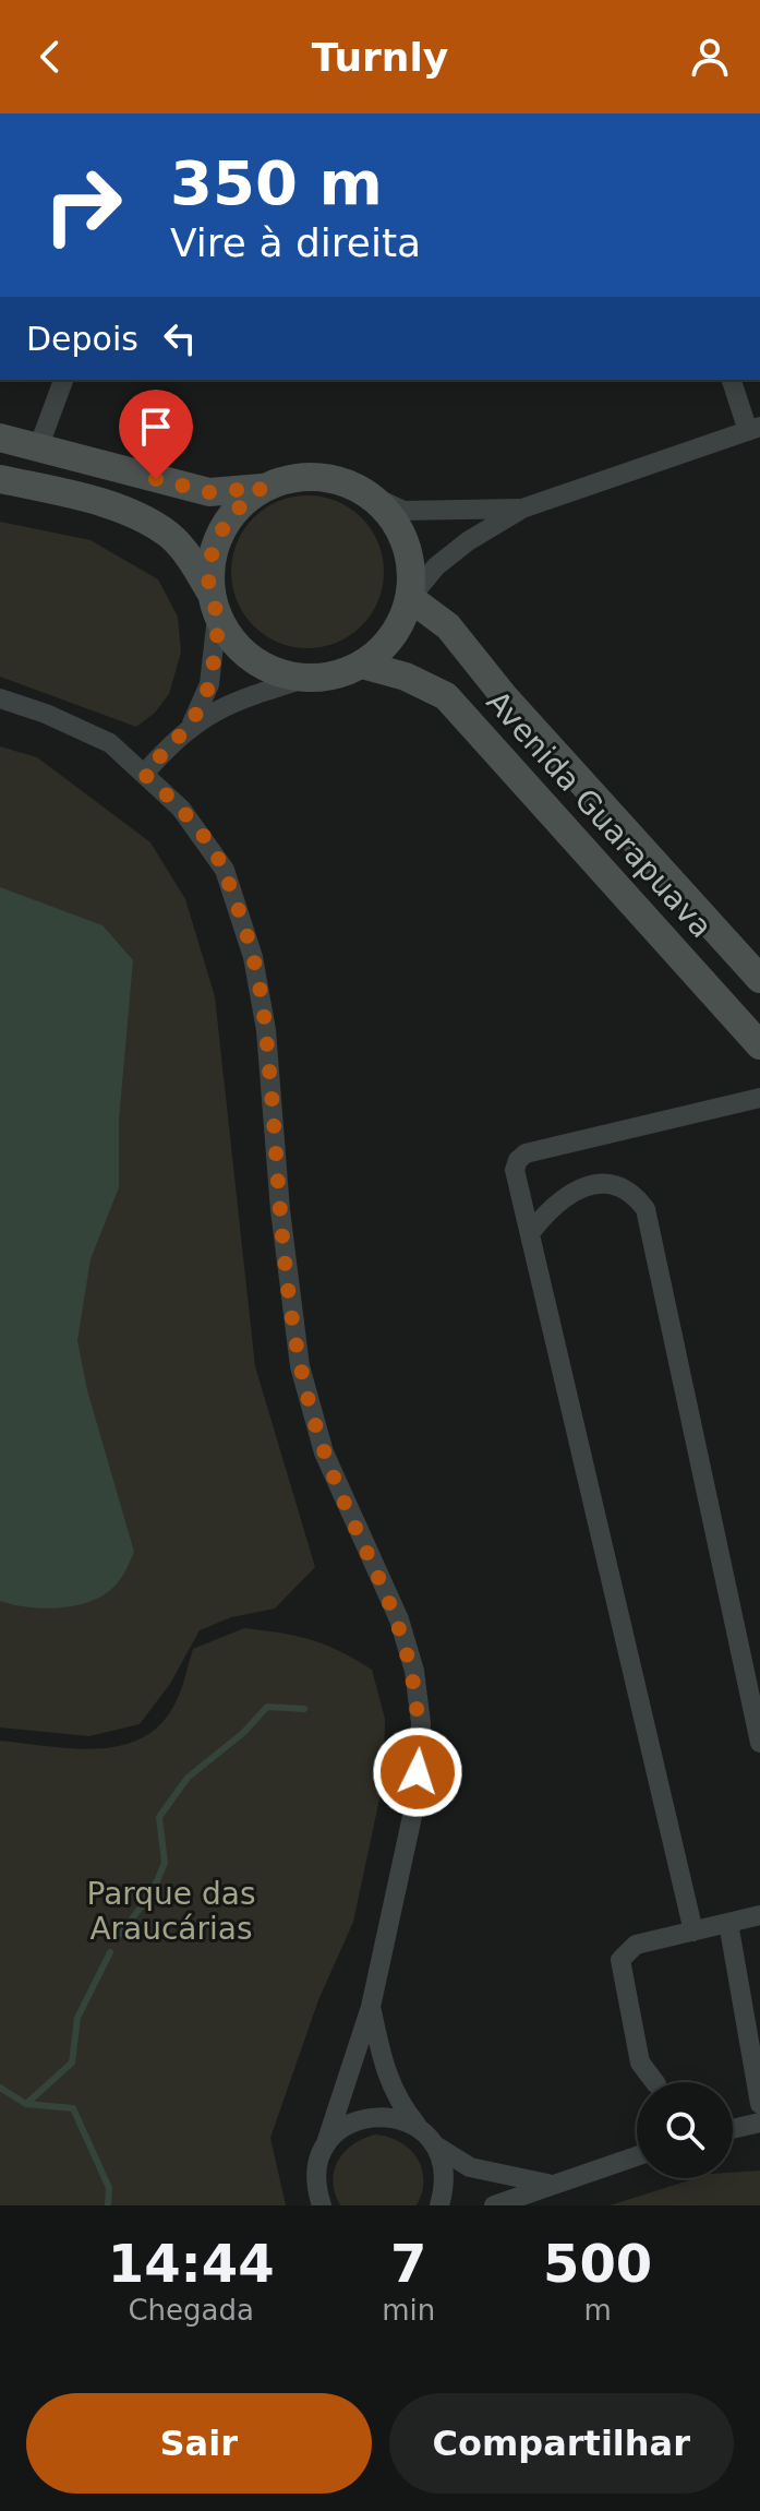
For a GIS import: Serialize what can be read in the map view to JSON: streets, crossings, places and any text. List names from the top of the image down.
{
  "streets": {
    "street": ["Avenida Guarapuava"]
  },
  "parks": ["Parque das Araucárias"],
  "page": {
    "header": "Turnly",
    "turn": ["350 m", "Vire à direita"],
    "then": "Depois",
    "eta": [
      "14:44",
      "Chegada",
      "7",
      "min",
      "500",
      "m"
    ],
    "buttons": ["Sair", "Compartilhar"]
  }
}
